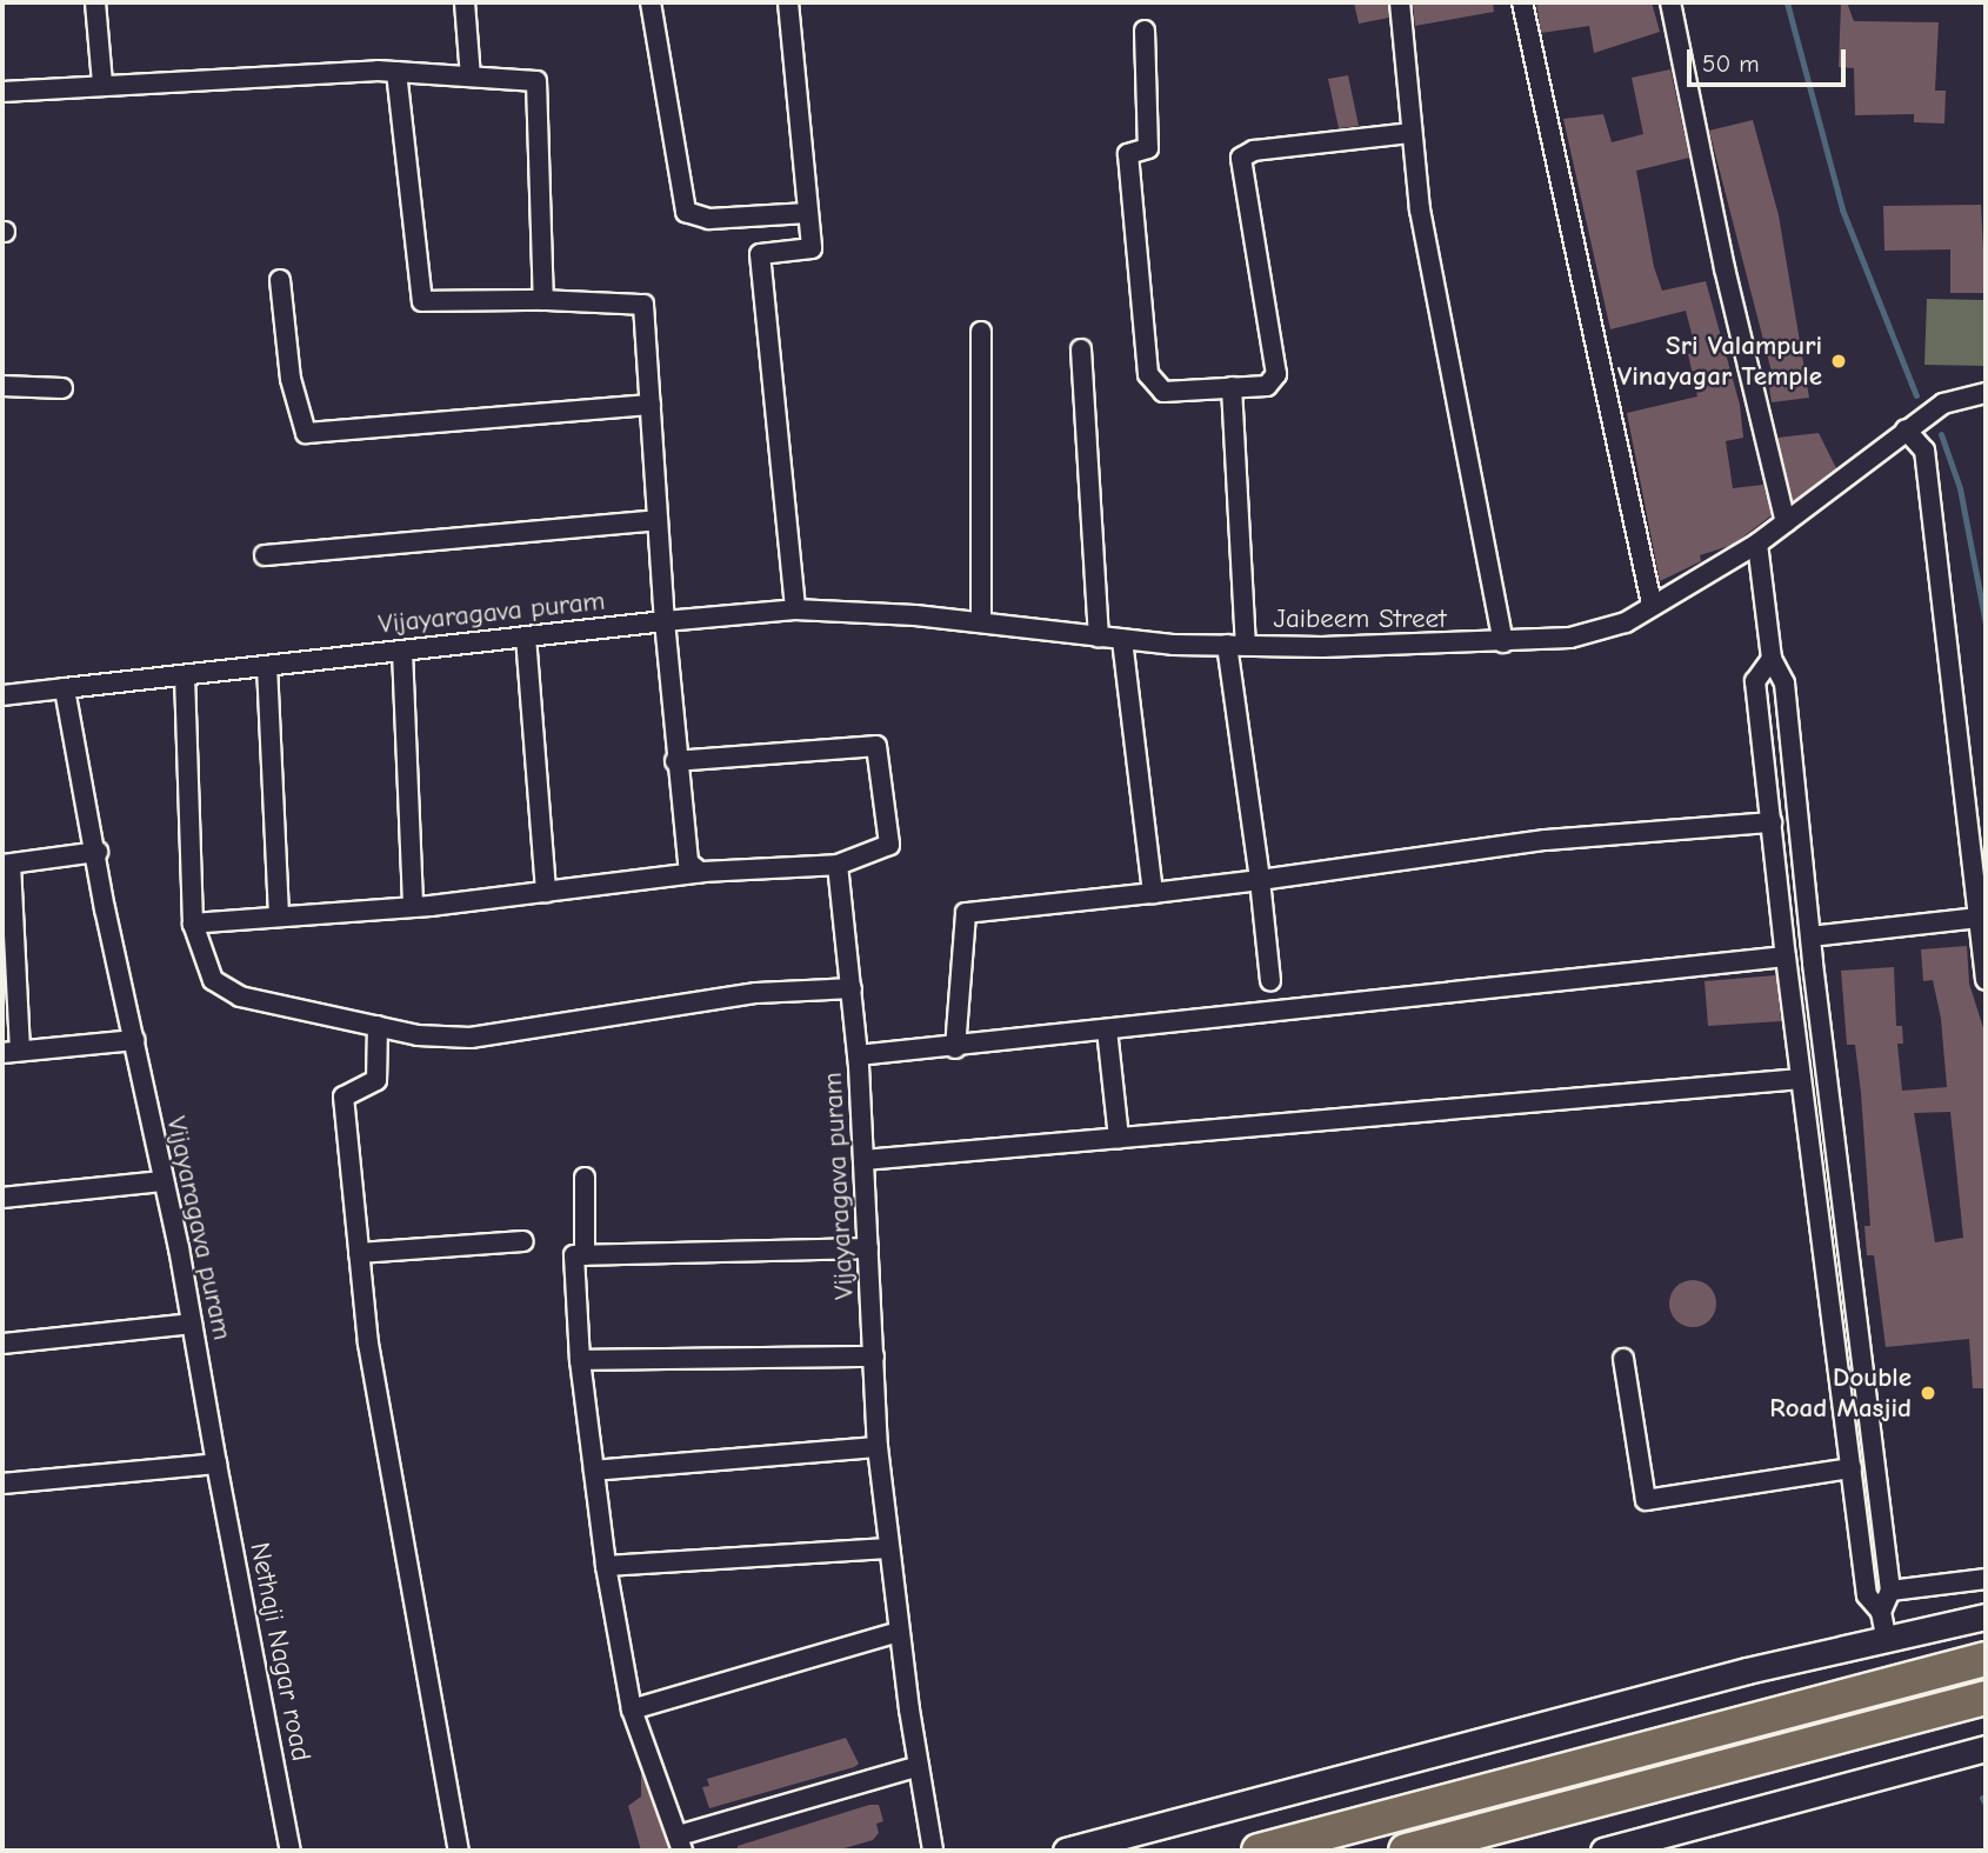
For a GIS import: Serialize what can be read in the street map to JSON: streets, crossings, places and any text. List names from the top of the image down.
{
  "streets": {
    "street": ["Vijayaragava puram", "Jaibeem Street", "Nethaji Nagar road"]
  },
  "crossings": [
    ["Vijayaragava puram", "Jaibeem Street"],
    ["Vijayaragava puram", "Nethaji Nagar road"]
  ],
  "places": ["Sri Valampuri Vinayagar Temple", "Double Road Masjid"],
  "scale_bar": "50 m"
}
